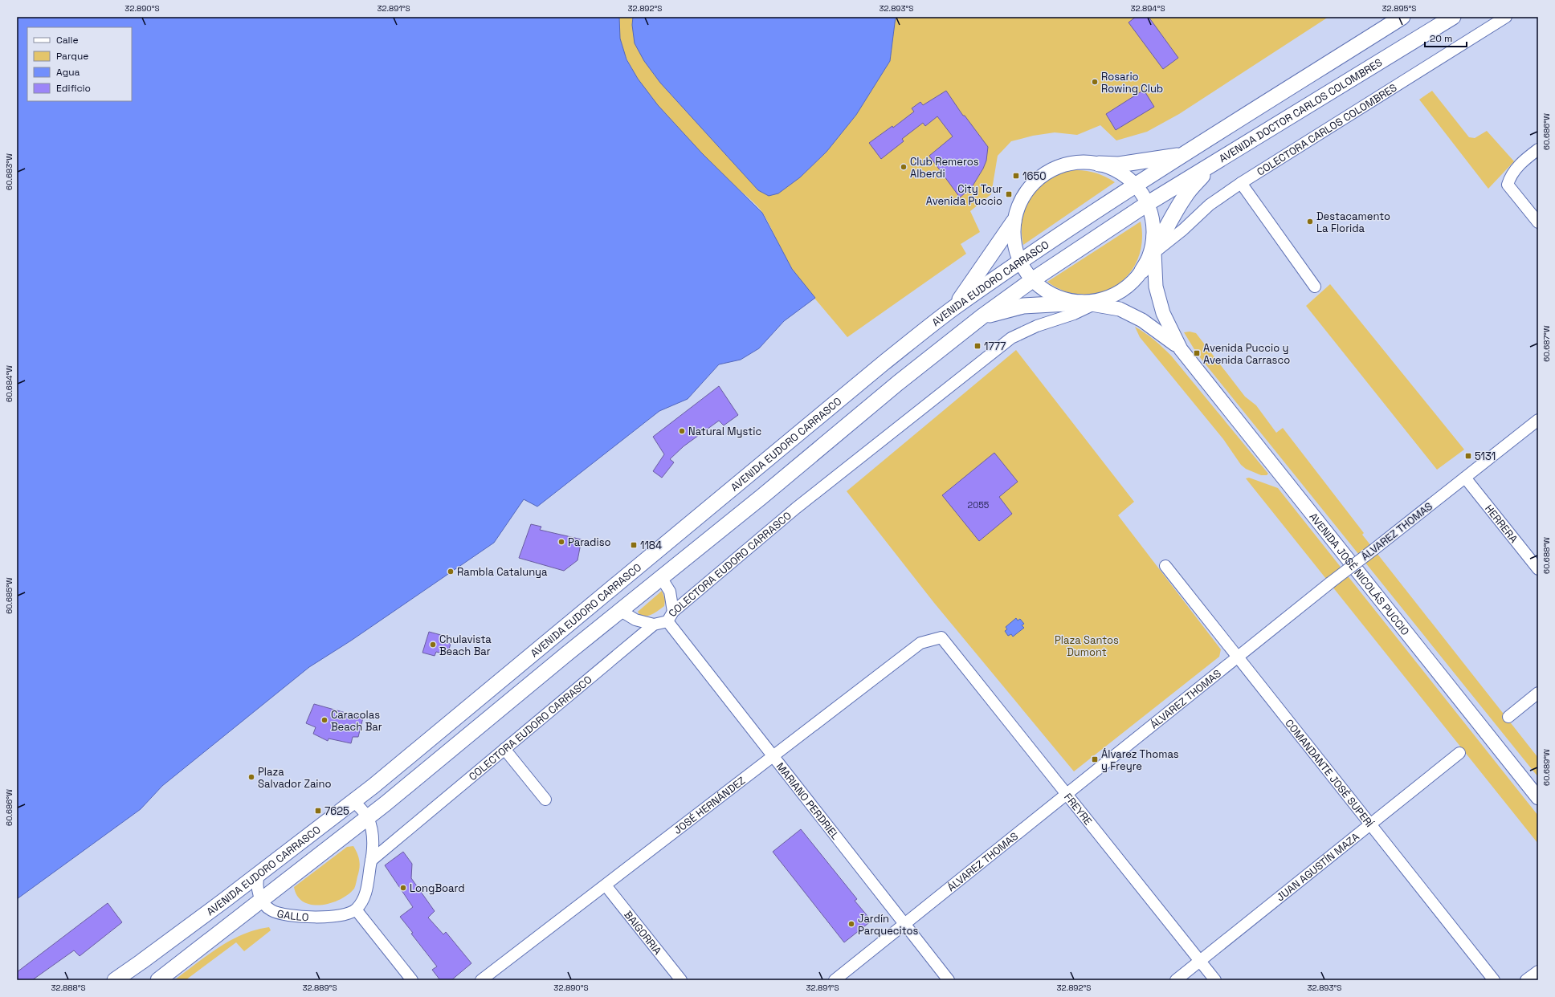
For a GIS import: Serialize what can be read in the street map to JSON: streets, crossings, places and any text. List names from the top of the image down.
{
  "streets": {
    "main road": ["AVENIDA DOCTOR CARLOS COLOMBRES", "AVENIDA EUDORO CARRASCO"],
    "street": [
      "COLECTORA CARLOS COLOMBRES",
      "HERRERA",
      "ÁLVAREZ THOMAS",
      "COLECTORA EUDORO CARRASCO",
      "AVENIDA JOSÉ NICOLÁS PUCCIO",
      "COMANDANTE JOSÉ SUPERÍ",
      "MARIANO PERDRIEL",
      "JOSÉ HERNÁNDEZ",
      "FREYRE",
      "JUAN AGUSTÍN MAZA",
      "GALLO",
      "BAIGORRIA"
    ]
  },
  "crossings": [
    ["AVENIDA DOCTOR CARLOS COLOMBRES", "AVENIDA EUDORO CARRASCO"],
    ["AVENIDA DOCTOR CARLOS COLOMBRES", "AVENIDA JOSÉ NICOLÁS PUCCIO"],
    ["COLECTORA CARLOS COLOMBRES", "AVENIDA JOSÉ NICOLÁS PUCCIO"],
    ["AVENIDA EUDORO CARRASCO", "AVENIDA JOSÉ NICOLÁS PUCCIO"],
    ["AVENIDA EUDORO CARRASCO", "GALLO"],
    ["HERRERA", "ÁLVAREZ THOMAS"],
    ["ÁLVAREZ THOMAS", "COMANDANTE JOSÉ SUPERÍ"],
    ["ÁLVAREZ THOMAS", "MARIANO PERDRIEL"],
    ["ÁLVAREZ THOMAS", "FREYRE"],
    ["COLECTORA EUDORO CARRASCO", "AVENIDA JOSÉ NICOLÁS PUCCIO"],
    ["COLECTORA EUDORO CARRASCO", "MARIANO PERDRIEL"],
    ["COMANDANTE JOSÉ SUPERÍ", "JUAN AGUSTÍN MAZA"],
    ["MARIANO PERDRIEL", "JOSÉ HERNÁNDEZ"],
    ["JOSÉ HERNÁNDEZ", "FREYRE"],
    ["JOSÉ HERNÁNDEZ", "BAIGORRIA"],
    ["FREYRE", "JUAN AGUSTÍN MAZA"]
  ],
  "parks": ["Plaza Santos Dumont"],
  "places": {
    "other": [
      "Rosario Rowing Club",
      "Club Remeros Alberdi",
      "Destacamento La Florida",
      "Natural Mystic",
      "Paradiso",
      "Rambla Catalunya",
      "Chulavista Beach Bar",
      "Caracolas Beach Bar",
      "Plaza Salvador Zaino",
      "LongBoard",
      "Jardín Parquecitos"
    ],
    "transit": [
      "1650",
      "City Tour Avenida Puccio",
      "1777",
      "Avenida Puccio y Avenida Carrasco",
      "5131",
      "1184",
      "Álvarez Thomas y Freyre",
      "7625"
    ]
  },
  "house_numbers": ["2055"],
  "legend": [
    "Calle",
    "Parque",
    "Agua",
    "Edificio"
  ],
  "scale_bar": "20 m",
  "coordinates": [
    "32.890°S",
    "32.891°S",
    "32.892°S",
    "32.893°S",
    "32.894°S",
    "32.895°S",
    "60.686°W",
    "60.683°W",
    "60.687°W",
    "60.684°W",
    "60.688°W",
    "60.685°W",
    "60.689°W",
    "32.888°S",
    "32.889°S"
  ]
}
